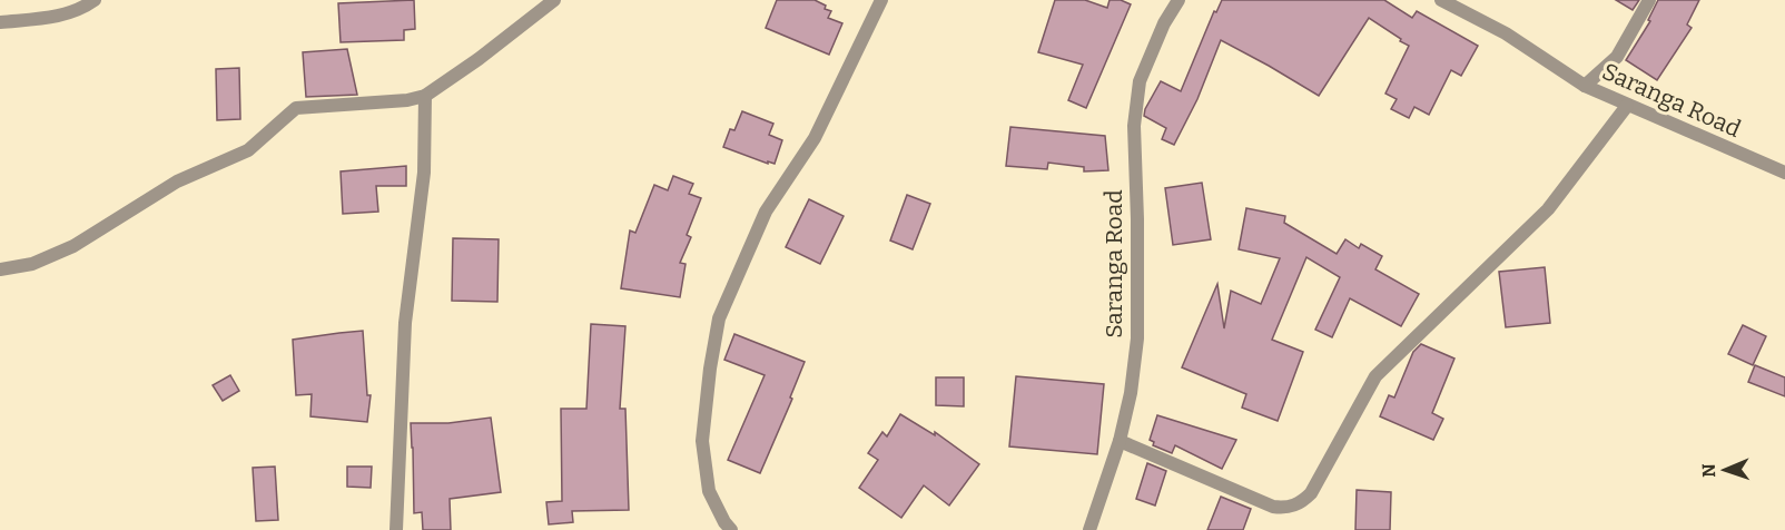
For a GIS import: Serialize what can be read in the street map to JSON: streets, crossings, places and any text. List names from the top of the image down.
{
  "streets": {
    "street": ["Saranga Road"]
  },
  "north": "left"
}
